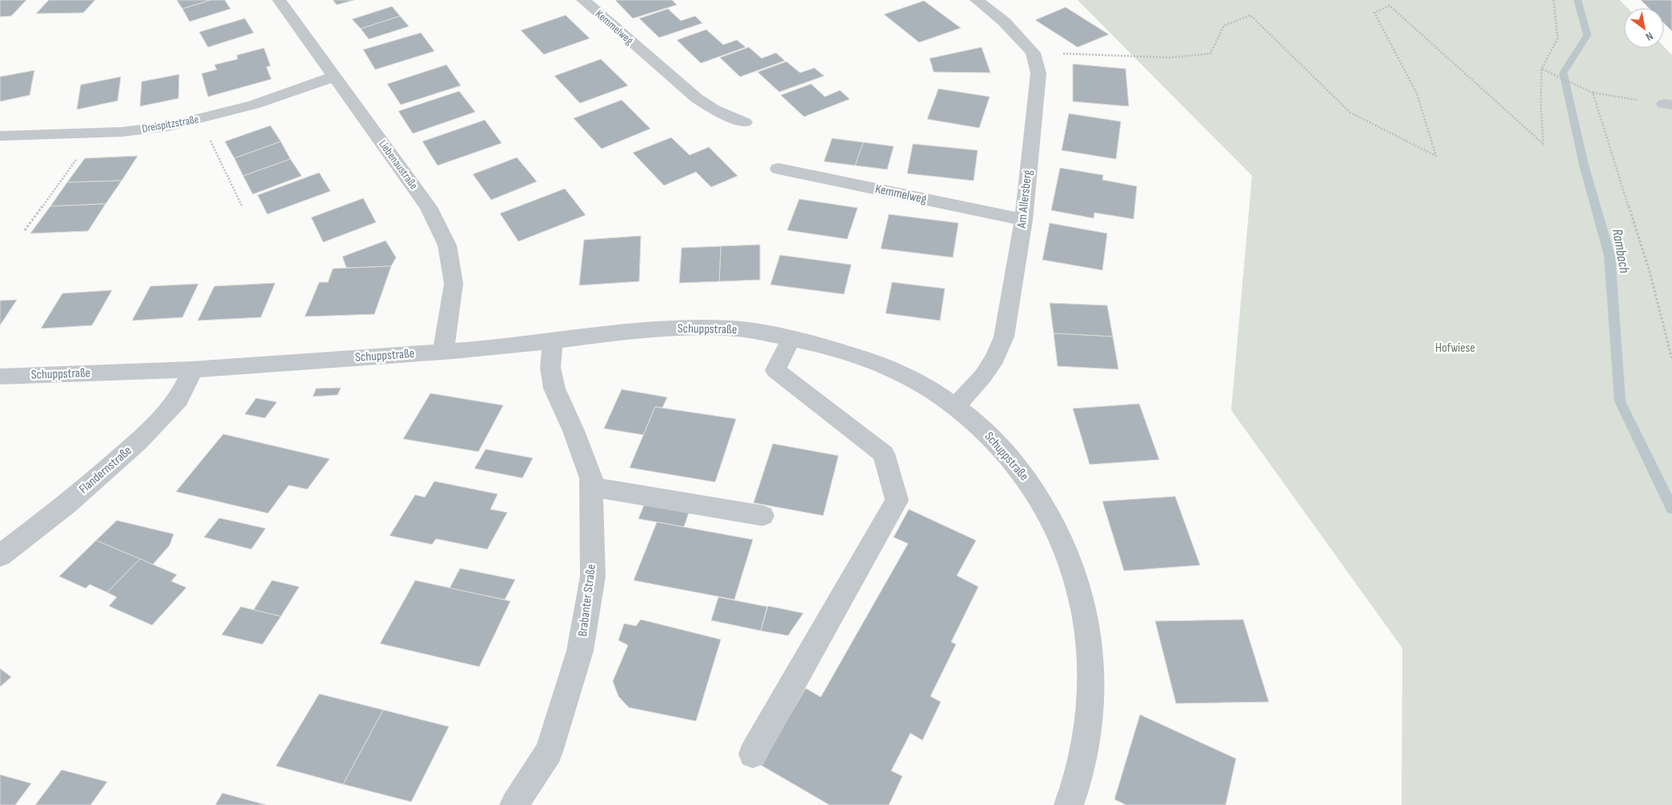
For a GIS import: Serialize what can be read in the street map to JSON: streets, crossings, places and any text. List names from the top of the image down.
{
  "streets": {
    "street": [
      "Kemmelweg",
      "Dreispitzstraße",
      "Liebenaustraße",
      "Am Allersberg",
      "Schuppstraße",
      "Flandernstraße",
      "Brabanter Straße"
    ]
  },
  "crossings": [
    ["Kemmelweg", "Am Allersberg"],
    ["Dreispitzstraße", "Liebenaustraße"],
    ["Liebenaustraße", "Schuppstraße"],
    ["Am Allersberg", "Schuppstraße"],
    ["Schuppstraße", "Flandernstraße"],
    ["Schuppstraße", "Brabanter Straße"]
  ],
  "water": ["Rambach"],
  "parks": ["Hofwiese"],
  "north": "bottom right"
}
